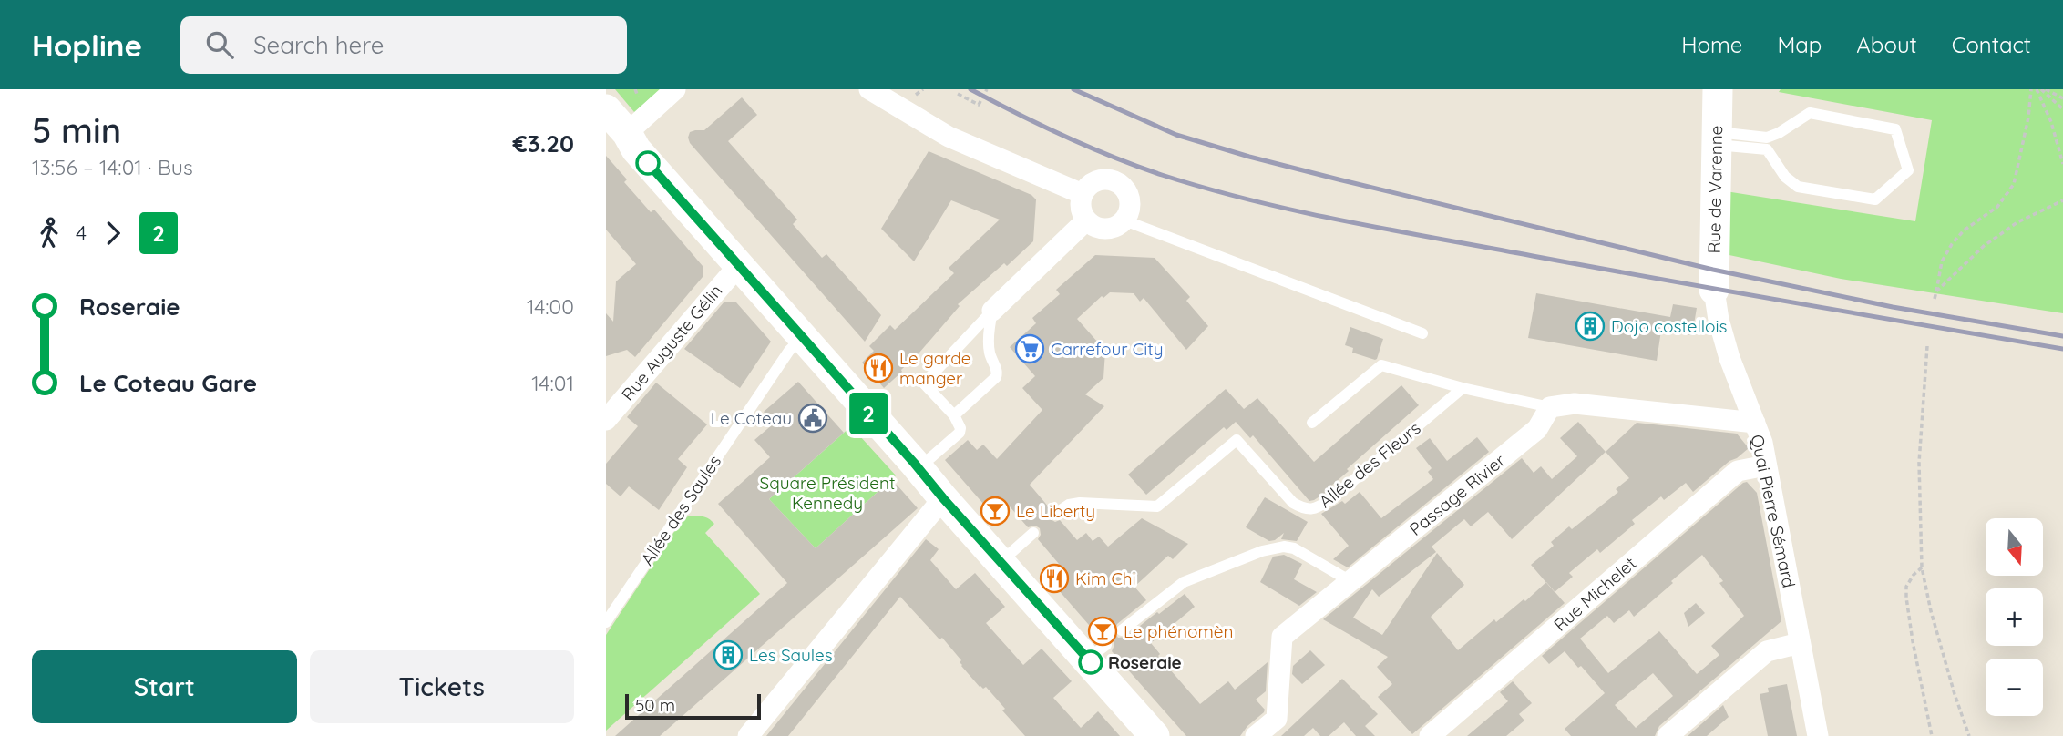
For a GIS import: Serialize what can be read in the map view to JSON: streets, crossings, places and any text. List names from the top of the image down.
{
  "streets": {
    "street": [
      "Rue de Varenne",
      "Rue Auguste Gélin",
      "Passage Rivier",
      "Quai Pierre Sémard",
      "Rue Michelet"
    ],
    "lane": ["Allée des Fleurs", "Allée des Saules"]
  },
  "crossings": [
    ["Rue de Varenne", "Quai Pierre Sémard"],
    ["Quai Pierre Sémard", "Rue Michelet"]
  ],
  "parks": ["Square Président Kennedy"],
  "places": {
    "building": ["Dojo costellois", "Les Saules"],
    "supermarket": ["Carrefour City"],
    "restaurant": ["Le garde manger", "Kim Chi"],
    "public building": ["Le Coteau"],
    "bar": ["Le Liberty", "Le phénomèn"],
    "other": ["Roseraie"]
  },
  "lines": ["bus line 2"],
  "scale_bar": "50 m",
  "north": "bottom",
  "page": {
    "header": "Hopline",
    "search": "Search here",
    "nav": [
      "Home",
      "Map",
      "About",
      "Contact"
    ],
    "heading": ["5 min", "13:56 – 14:01 · Bus", "€3.20"],
    "on_map": "2",
    "legs": ["4", "2"],
    "list": [
      {
        "name": "Roseraie",
        "value": "14:00"
      },
      {
        "name": "Le Coteau Gare",
        "value": "14:01"
      }
    ],
    "map_buttons": ["+", "−"],
    "buttons": ["Start", "Tickets"],
    "scale": "50 m"
  }
}
